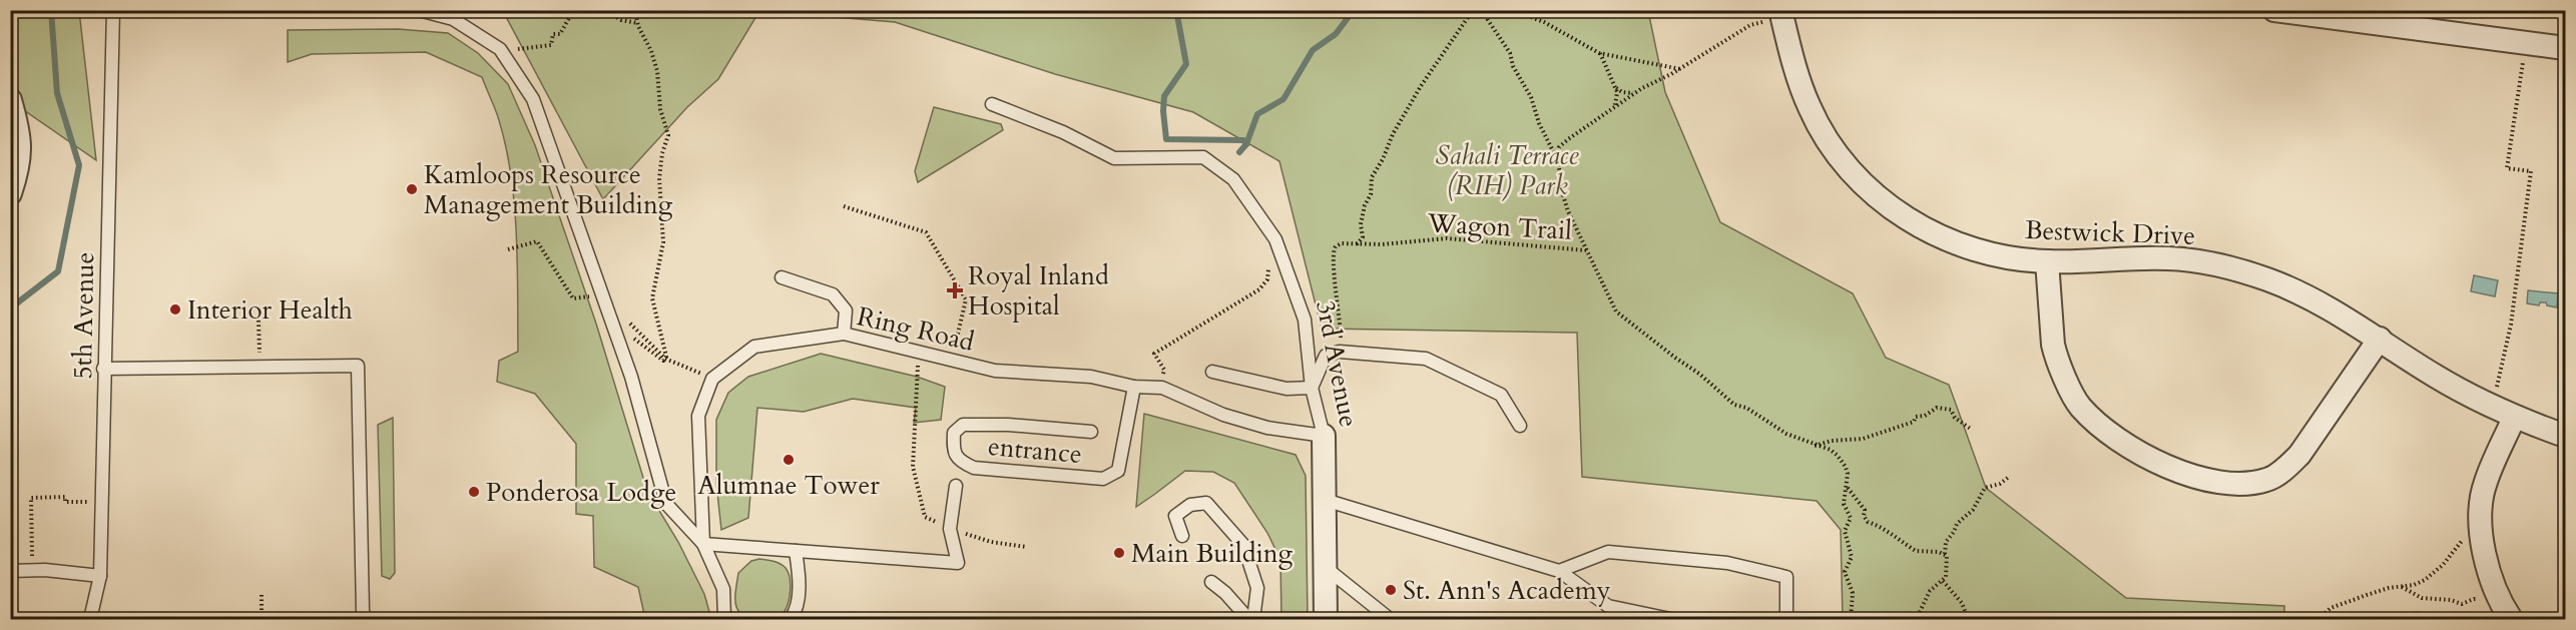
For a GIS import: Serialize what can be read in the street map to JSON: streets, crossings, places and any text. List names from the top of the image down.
{
  "streets": {
    "street": ["Bestwick Drive", "3rd Avenue"],
    "lane": ["5th Avenue", "Ring Road", "entrance"],
    "path": ["Wagon Trail"]
  },
  "crossings": [
    ["Ring Road", "3rd Avenue"],
    ["Ring Road", "entrance"]
  ],
  "parks": ["Sahali Terrace (RIH) Park"],
  "places": {
    "other": [
      "Kamloops Resource Management Building",
      "Interior Health",
      "Alumnae Tower",
      "Ponderosa Lodge",
      "Main Building",
      "St. Ann's Academy"
    ],
    "health": ["Royal Inland Hospital"]
  }
}
